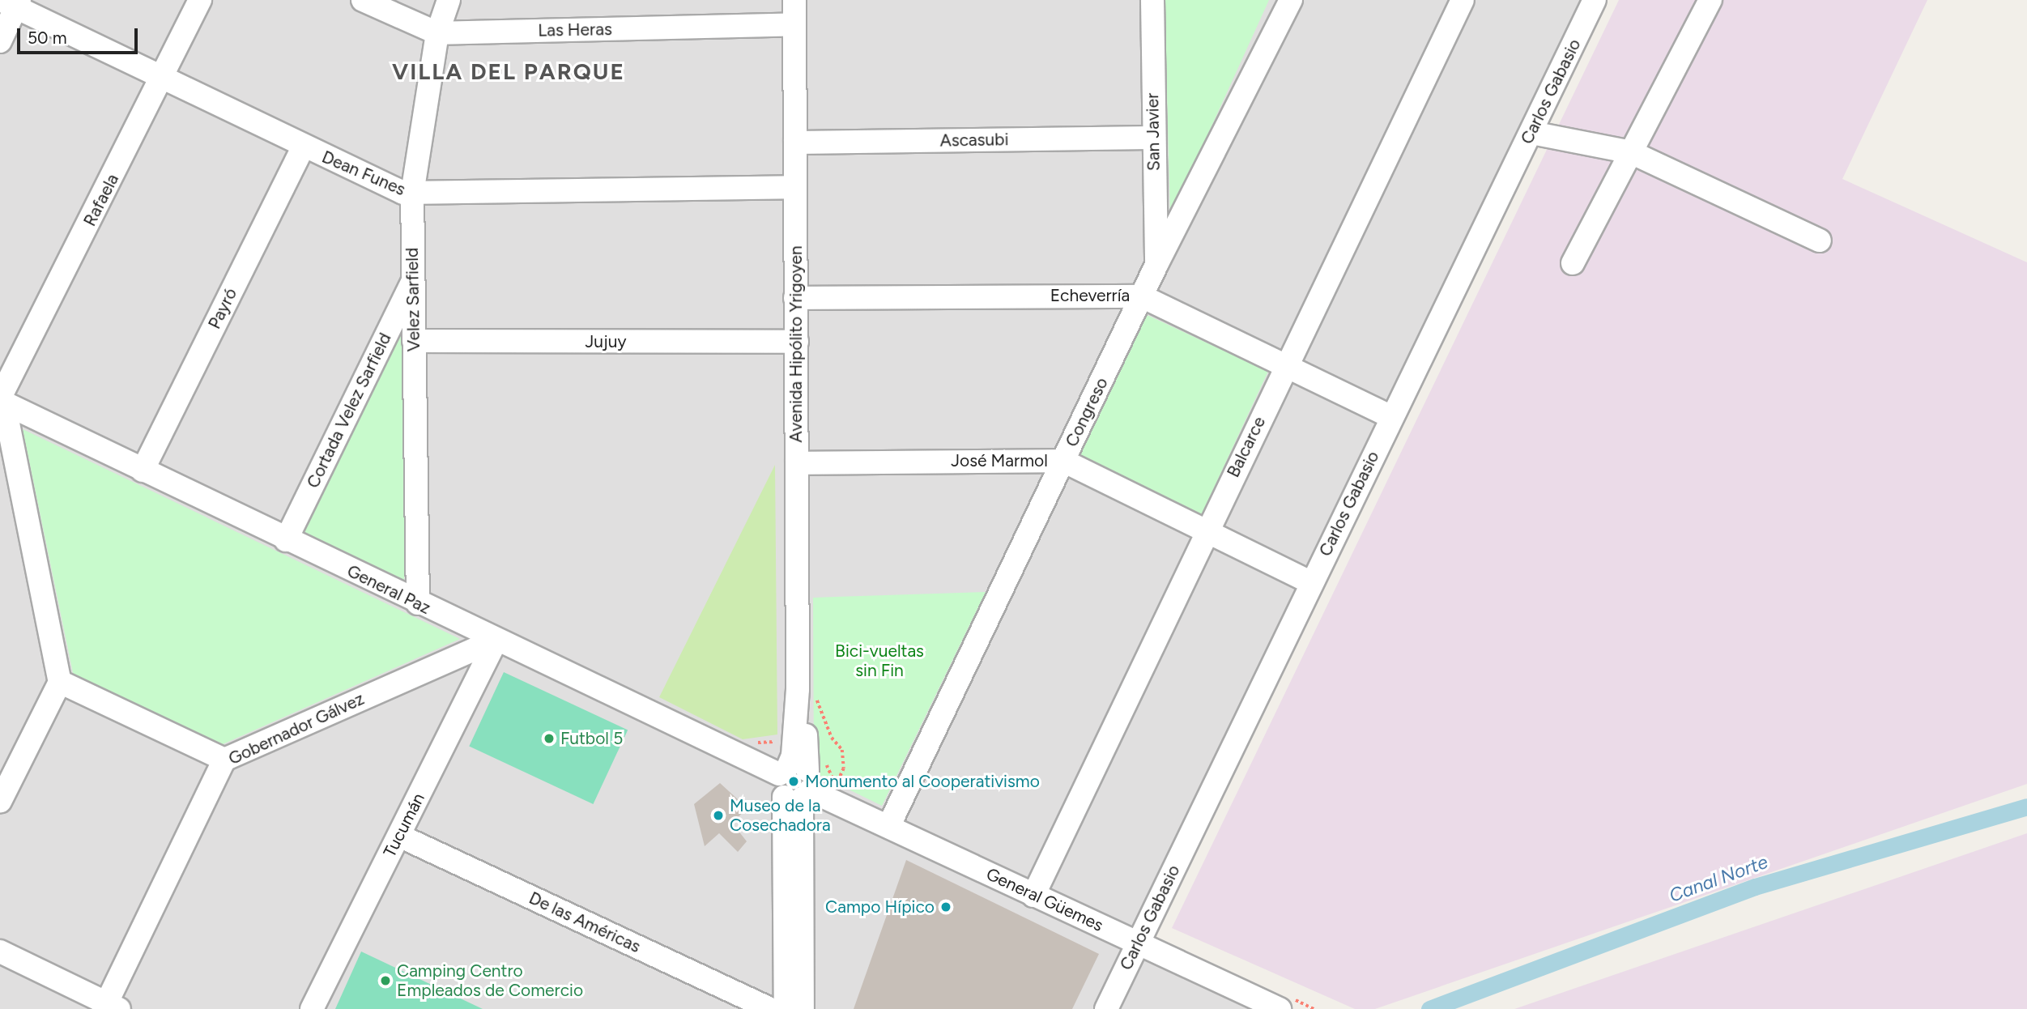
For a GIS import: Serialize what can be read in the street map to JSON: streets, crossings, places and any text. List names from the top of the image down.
{
  "streets": {
    "street": [
      "Las Heras",
      "Carlos Gabasio",
      "San Javier",
      "Ascasubi",
      "Dean Funes",
      "Rafaela",
      "Echeverría",
      "Velez Sarfield",
      "Payró",
      "Jujuy",
      "Avenida Hipólito Yrigoyen",
      "Cortada Velez Sarfield",
      "Congreso",
      "Balcarce",
      "José Marmol",
      "General Paz",
      "Gobernador Gálvez",
      "Tucumán",
      "General Güemes",
      "De las Américas"
    ]
  },
  "crossings": [
    ["Las Heras", "Velez Sarfield"],
    ["Las Heras", "Avenida Hipólito Yrigoyen"],
    ["Carlos Gabasio", "Echeverría"],
    ["Carlos Gabasio", "José Marmol"],
    ["Carlos Gabasio", "General Güemes"],
    ["San Javier", "Ascasubi"],
    ["San Javier", "Congreso"],
    ["Ascasubi", "Avenida Hipólito Yrigoyen"],
    ["Dean Funes", "Rafaela"],
    ["Dean Funes", "Velez Sarfield"],
    ["Dean Funes", "Payró"],
    ["Dean Funes", "Avenida Hipólito Yrigoyen"],
    ["Rafaela", "General Paz"],
    ["Echeverría", "Avenida Hipólito Yrigoyen"],
    ["Echeverría", "Congreso"],
    ["Echeverría", "Balcarce"],
    ["Velez Sarfield", "Jujuy"],
    ["Velez Sarfield", "Cortada Velez Sarfield"],
    ["Velez Sarfield", "General Paz"],
    ["Payró", "General Paz"],
    ["Jujuy", "Avenida Hipólito Yrigoyen"],
    ["Avenida Hipólito Yrigoyen", "José Marmol"],
    ["Avenida Hipólito Yrigoyen", "General Paz"],
    ["Avenida Hipólito Yrigoyen", "General Güemes"],
    ["Cortada Velez Sarfield", "General Paz"],
    ["Congreso", "José Marmol"],
    ["Congreso", "General Güemes"],
    ["Balcarce", "José Marmol"],
    ["Balcarce", "General Güemes"],
    ["General Paz", "Gobernador Gálvez"],
    ["General Paz", "Tucumán"],
    ["General Paz", "General Güemes"],
    ["Gobernador Gálvez", "Tucumán"],
    ["Tucumán", "De las Américas"]
  ],
  "districts": ["VILLA DEL PARQUE"],
  "water": ["Canal Norte"],
  "parks": ["Bici-vueltas sin Fin"],
  "places": [
    "Futbol 5",
    "Monumento al Cooperativismo",
    "Museo de la Cosechadora",
    "Campo Hípico",
    "Camping Centro Empleados de Comercio"
  ],
  "scale_bar": "50 m"
}
